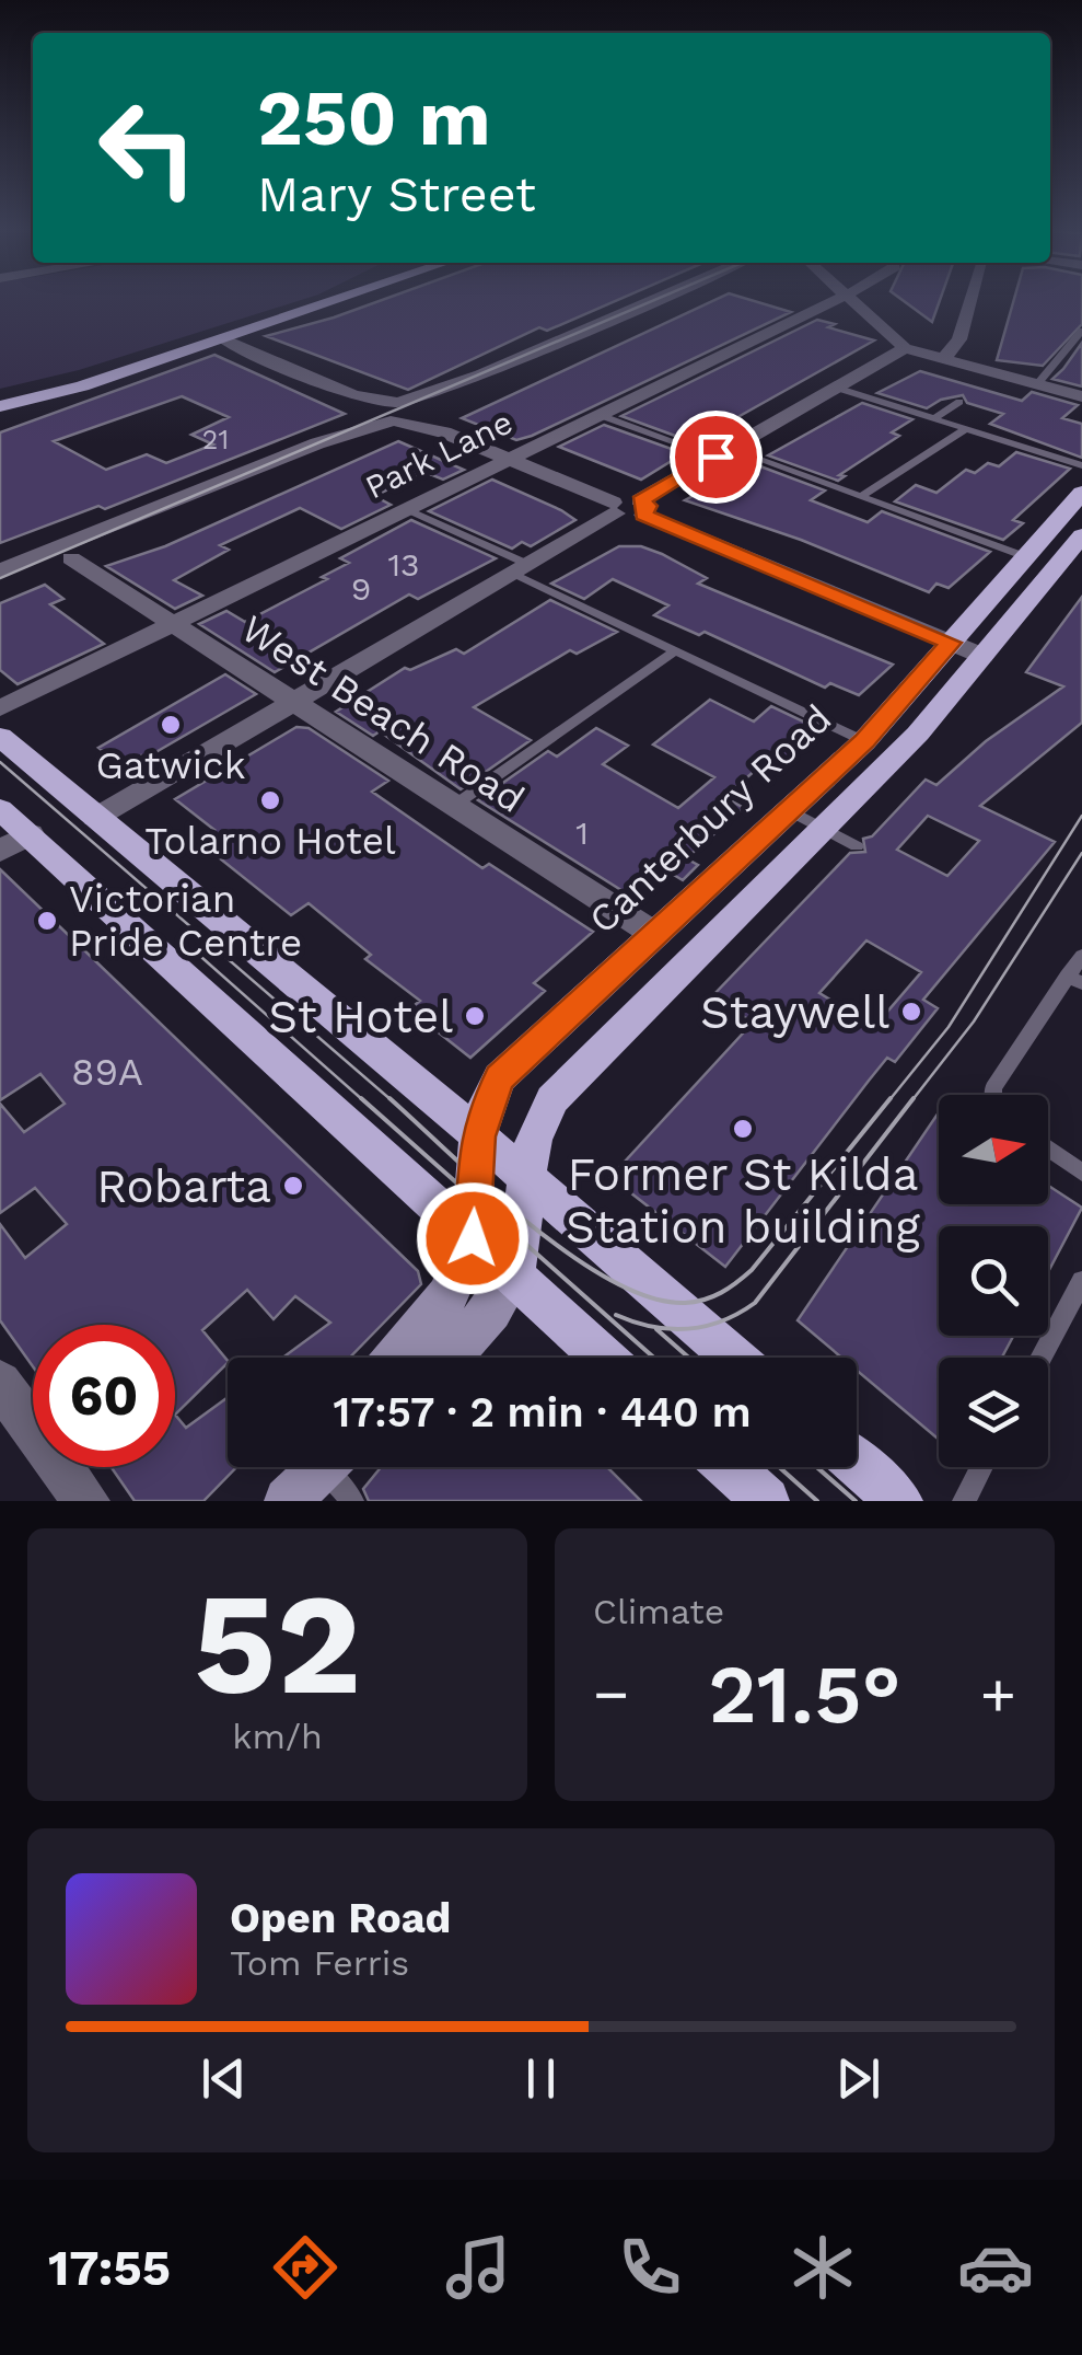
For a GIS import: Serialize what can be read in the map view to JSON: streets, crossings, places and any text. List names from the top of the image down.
{
  "streets": {
    "main road": ["Canterbury Road"],
    "street": ["Park Lane", "West Beach Road"]
  },
  "crossings": [
    ["Park Lane", "West Beach Road"],
    ["West Beach Road", "Canterbury Road"]
  ],
  "places": [
    "Gatwick",
    "Tolarno Hotel",
    "Victorian Pride Centre",
    "Staywell",
    "St Hotel",
    "Former St Kilda Station building",
    "Robarta"
  ],
  "house_numbers": [
    "21",
    "13",
    "9",
    "1",
    "89A"
  ],
  "north": "right",
  "page": {
    "turn": ["250 m", "Mary Street"],
    "limit": "60",
    "trip": "17:57 · 2 min · 440 m",
    "tile": [
      ["52", "km/h"],
      "Climate"
    ],
    "heat": ["−", "21.5°", "+"],
    "song": ["Open Road", "Tom Ferris"],
    "tabs": "17:55"
  }
}
